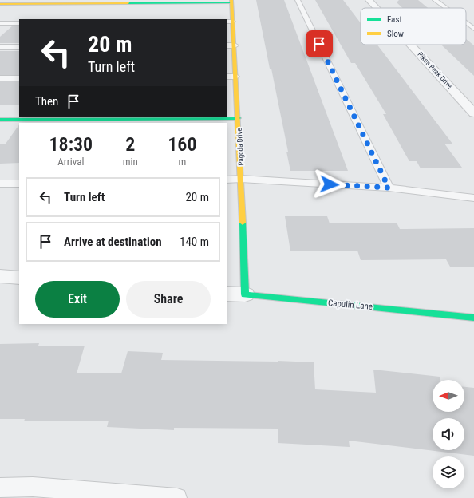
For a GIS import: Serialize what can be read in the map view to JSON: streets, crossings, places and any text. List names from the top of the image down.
{
  "streets": {
    "street": ["Pikes Peak Drive", "Pagoda Drive", "Capulin Lane"]
  },
  "crossings": [
    ["Pagoda Drive", "Capulin Lane"]
  ],
  "legend": ["Fast", "Slow"],
  "north": "left",
  "page": {
    "turn": ["20 m", "Turn left"],
    "then": "Then",
    "eta": [
      "18:30",
      "Arrival",
      "2",
      "min",
      "160",
      "m"
    ],
    "list": [
      {
        "name": "Turn left",
        "value": "20 m"
      },
      {
        "name": "Arrive at destination",
        "value": "140 m"
      }
    ],
    "buttons": ["Exit", "Share"]
  }
}
